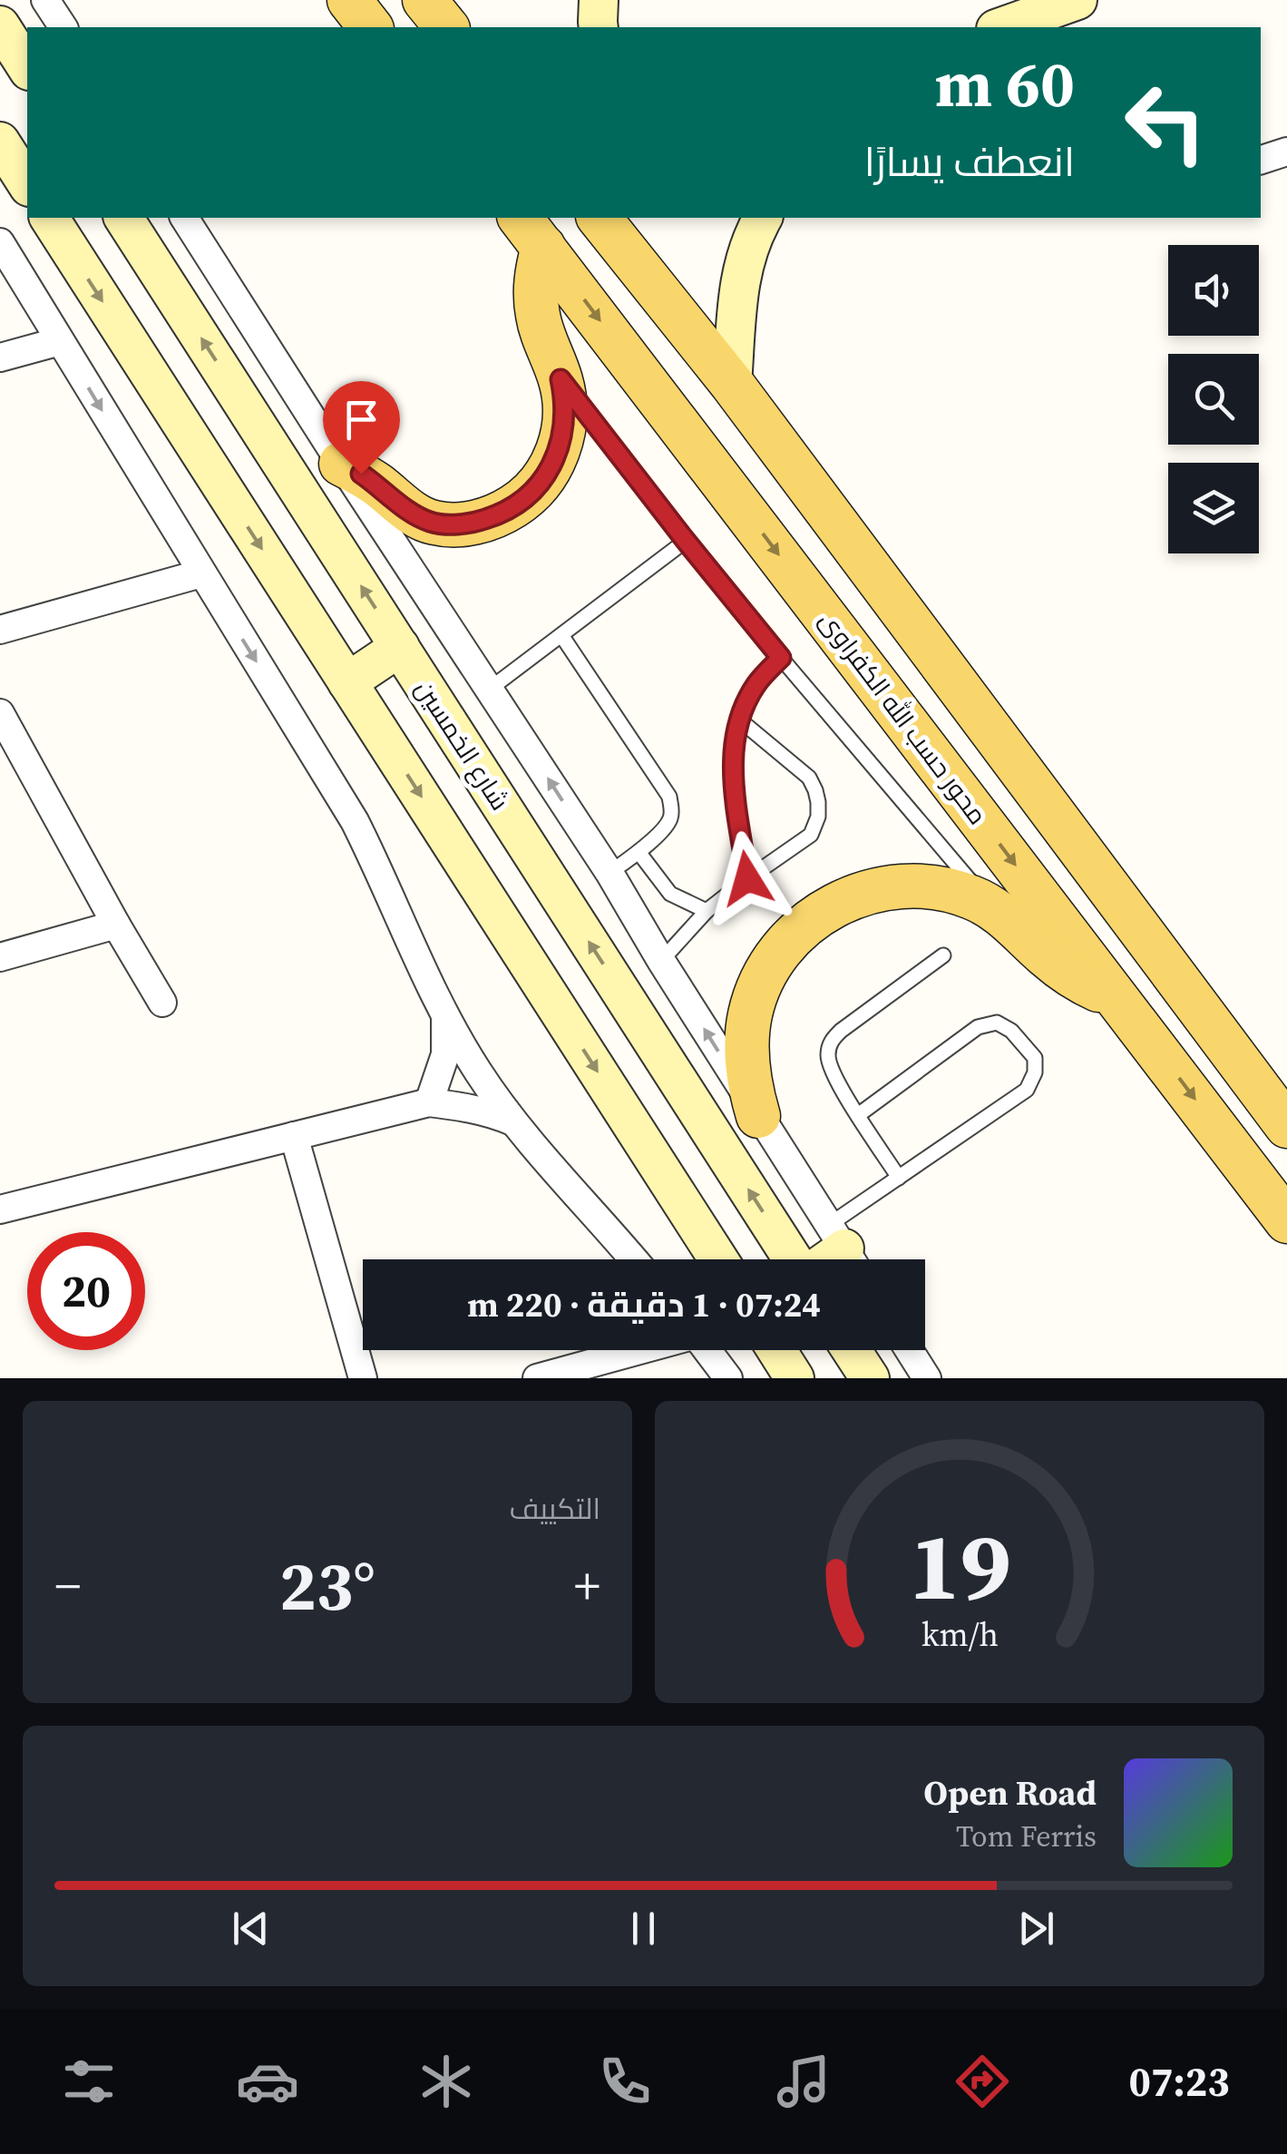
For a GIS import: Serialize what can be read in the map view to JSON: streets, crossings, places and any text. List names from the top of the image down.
{
  "streets": {
    "main road": ["محور حسب الله الكفراوى", "شارع الخمسين"]
  },
  "page": {
    "turn": ["60 m", "انعطف يسارًا"],
    "limit": "20",
    "trip": "07:24 · 1 دقيقة · 220 m",
    "tile": "التكييف",
    "heat": ["−", "23°", "+"],
    "song": ["Open Road", "Tom Ferris"],
    "tabs": "07:23",
    "gauge": ["19", "km/h"]
  }
}
